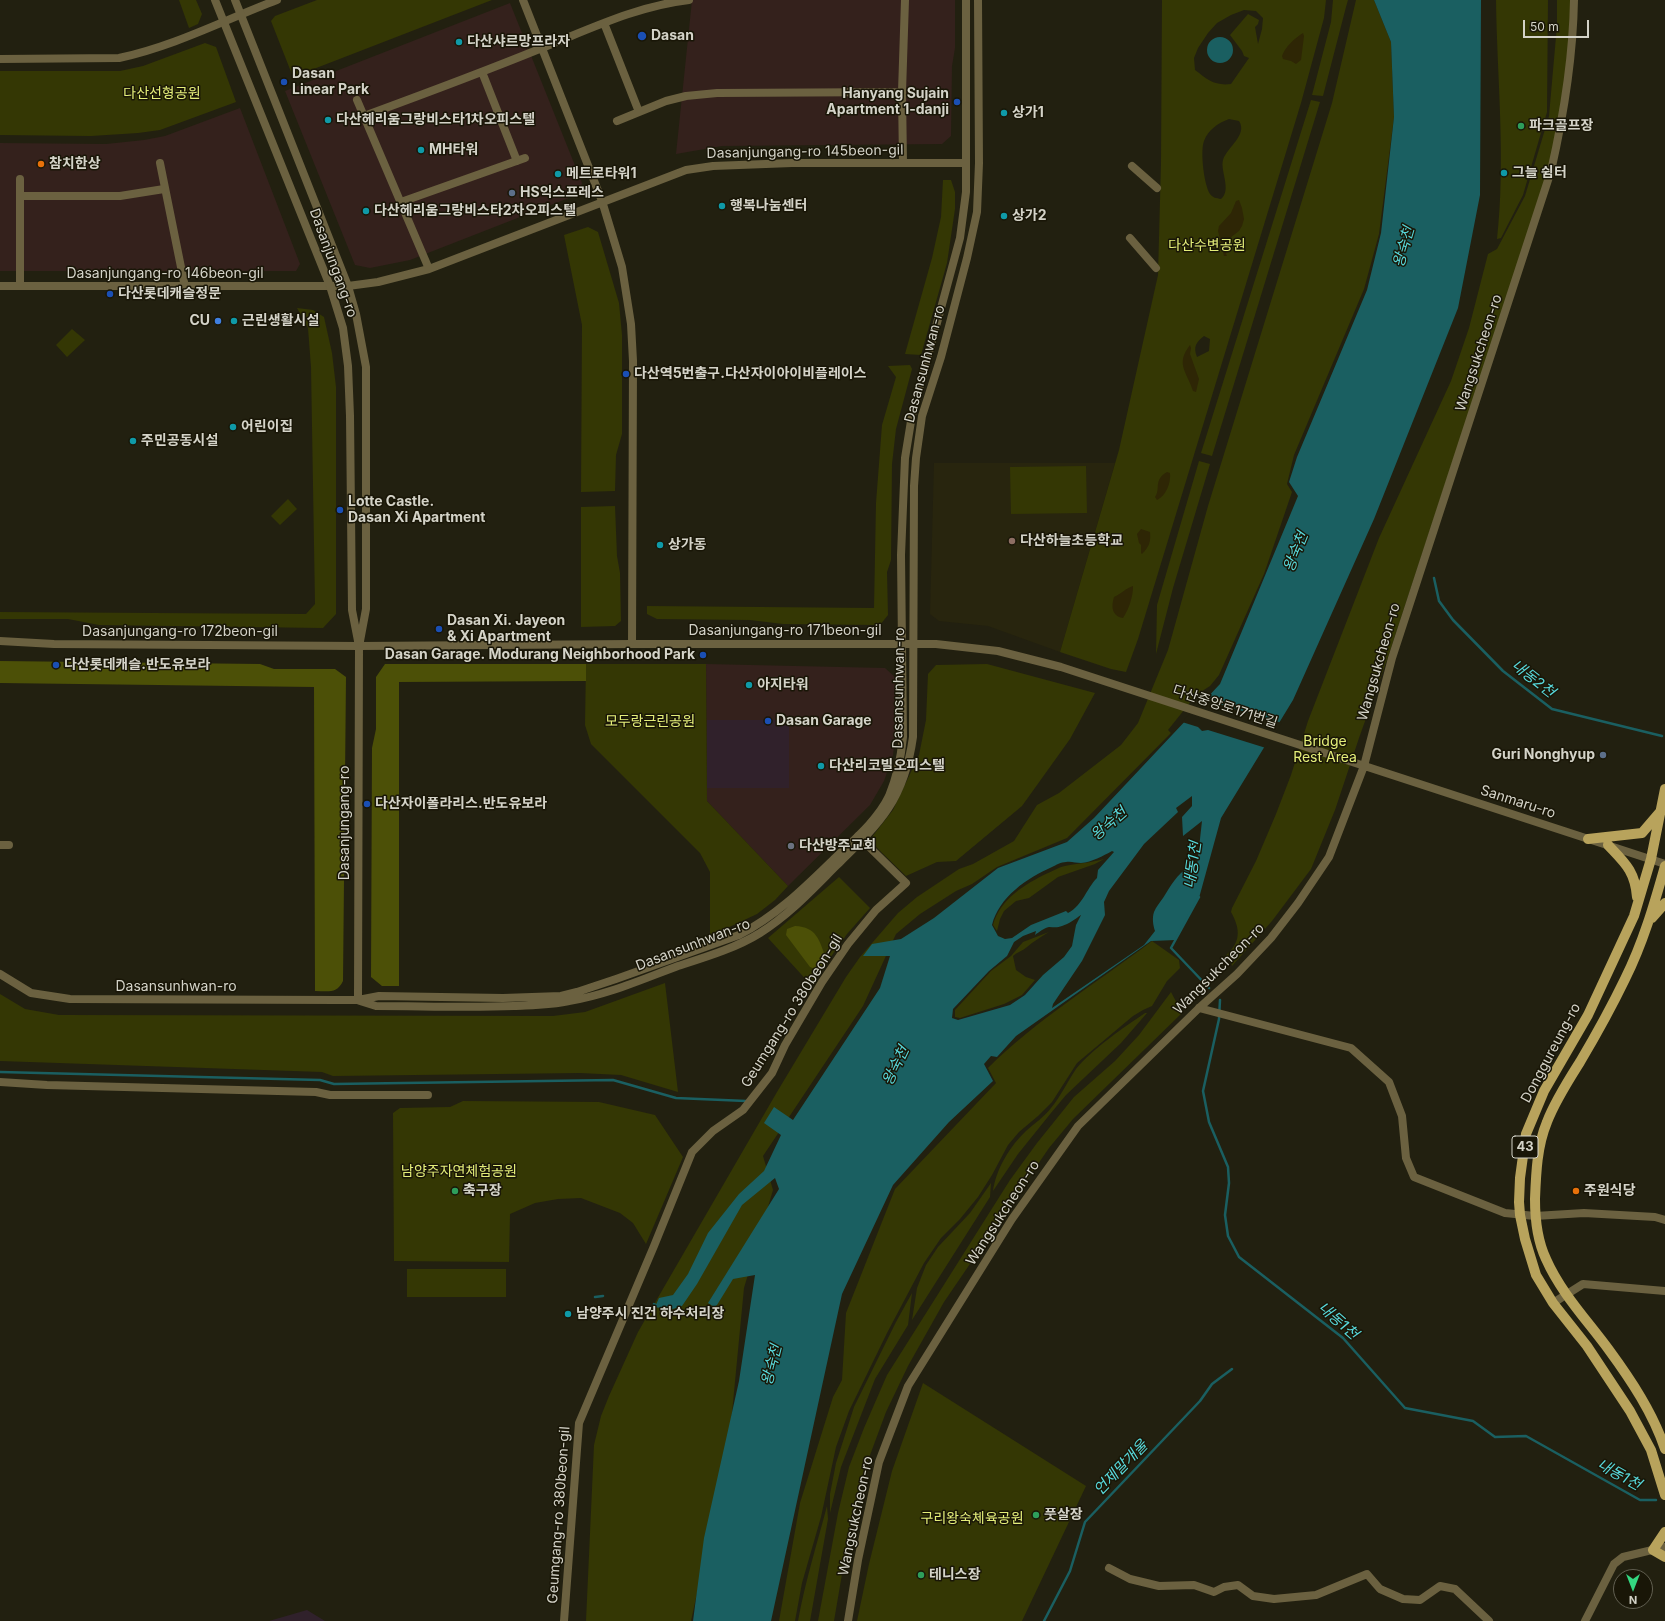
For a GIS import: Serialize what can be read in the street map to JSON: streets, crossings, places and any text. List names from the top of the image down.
{
  "streets": {
    "main road": ["Donggureung-ro", "43"],
    "street": [
      "Dasanjungang-ro 145beon-gil",
      "Dasanjungang-ro",
      "Dasanjungang-ro 146beon-gil",
      "Wangsukcheon-ro",
      "Dasansunhwan-ro",
      "Dasanjungang-ro 171beon-gil",
      "Dasanjungang-ro 172beon-gil",
      "다산중앙로171번길",
      "Sanmaru-ro",
      "Geumgang-ro 380beon-gil"
    ]
  },
  "crossings": [
    ["Dasanjungang-ro 145beon-gil", "Dasanjungang-ro"],
    ["Dasanjungang-ro 145beon-gil", "Dasanjungang-ro 146beon-gil"],
    ["Dasanjungang-ro 145beon-gil", "Dasansunhwan-ro"],
    ["Dasanjungang-ro", "Dasanjungang-ro 146beon-gil"],
    ["Dasanjungang-ro", "Dasansunhwan-ro"],
    ["Dasanjungang-ro", "Dasanjungang-ro 171beon-gil"],
    ["Dasanjungang-ro", "Dasanjungang-ro 172beon-gil"],
    ["Wangsukcheon-ro", "다산중앙로171번길"],
    ["Wangsukcheon-ro", "Sanmaru-ro"],
    ["Dasansunhwan-ro", "Dasanjungang-ro 171beon-gil"],
    ["Dasansunhwan-ro", "Geumgang-ro 380beon-gil"],
    ["Dasanjungang-ro 171beon-gil", "Dasanjungang-ro 172beon-gil"],
    ["Dasanjungang-ro 171beon-gil", "다산중앙로171번길"],
    ["다산중앙로171번길", "Sanmaru-ro"],
    ["Sanmaru-ro", "Donggureung-ro"]
  ],
  "water": [
    "왕숙천",
    "내동2천",
    "내동1천",
    "언제말개울"
  ],
  "parks": [
    "다산선형공원",
    "다산수변공원",
    "모두랑근린공원",
    "Bridge Rest Area",
    "남양주자연체험공원",
    "구리왕숙체육공원"
  ],
  "places": [
    "Dasan",
    "다산샤르망프라자",
    "Dasan Linear Park",
    "Hanyang Sujain Apartment 1-danji",
    "상가1",
    "다산헤리움그랑비스타1차오피스텔",
    "파크골프장",
    "MH타워",
    "참치한상",
    "그늘 쉼터",
    "메트로타워1",
    "HS익스프레스",
    "행복나눔센터",
    "다산헤리움그랑비스타2차오피스텔",
    "상가2",
    "다산롯데캐슬정문",
    "CU",
    "근린생활시설",
    "다산역5번출구.다산자이아이비플레이스",
    "어린이집",
    "주민공동시설",
    "Lotte Castle. Dasan Xi Apartment",
    "다산하늘초등학교",
    "상가동",
    "Dasan Xi. Jayeon & Xi Apartment",
    "Dasan Garage. Modurang Neighborhood Park",
    "다산롯데캐슬.반도유보라",
    "아지타워",
    "Dasan Garage",
    "Guri Nonghyup",
    "다산리코빌오피스텔",
    "다산자이폴라리스.반도유보라",
    "다산방주교회",
    "축구장",
    "주원식당",
    "남양주시 진건 하수처리장",
    "풋살장",
    "테니스장"
  ],
  "scale_bar": "50 m",
  "north": "bottom"
}
